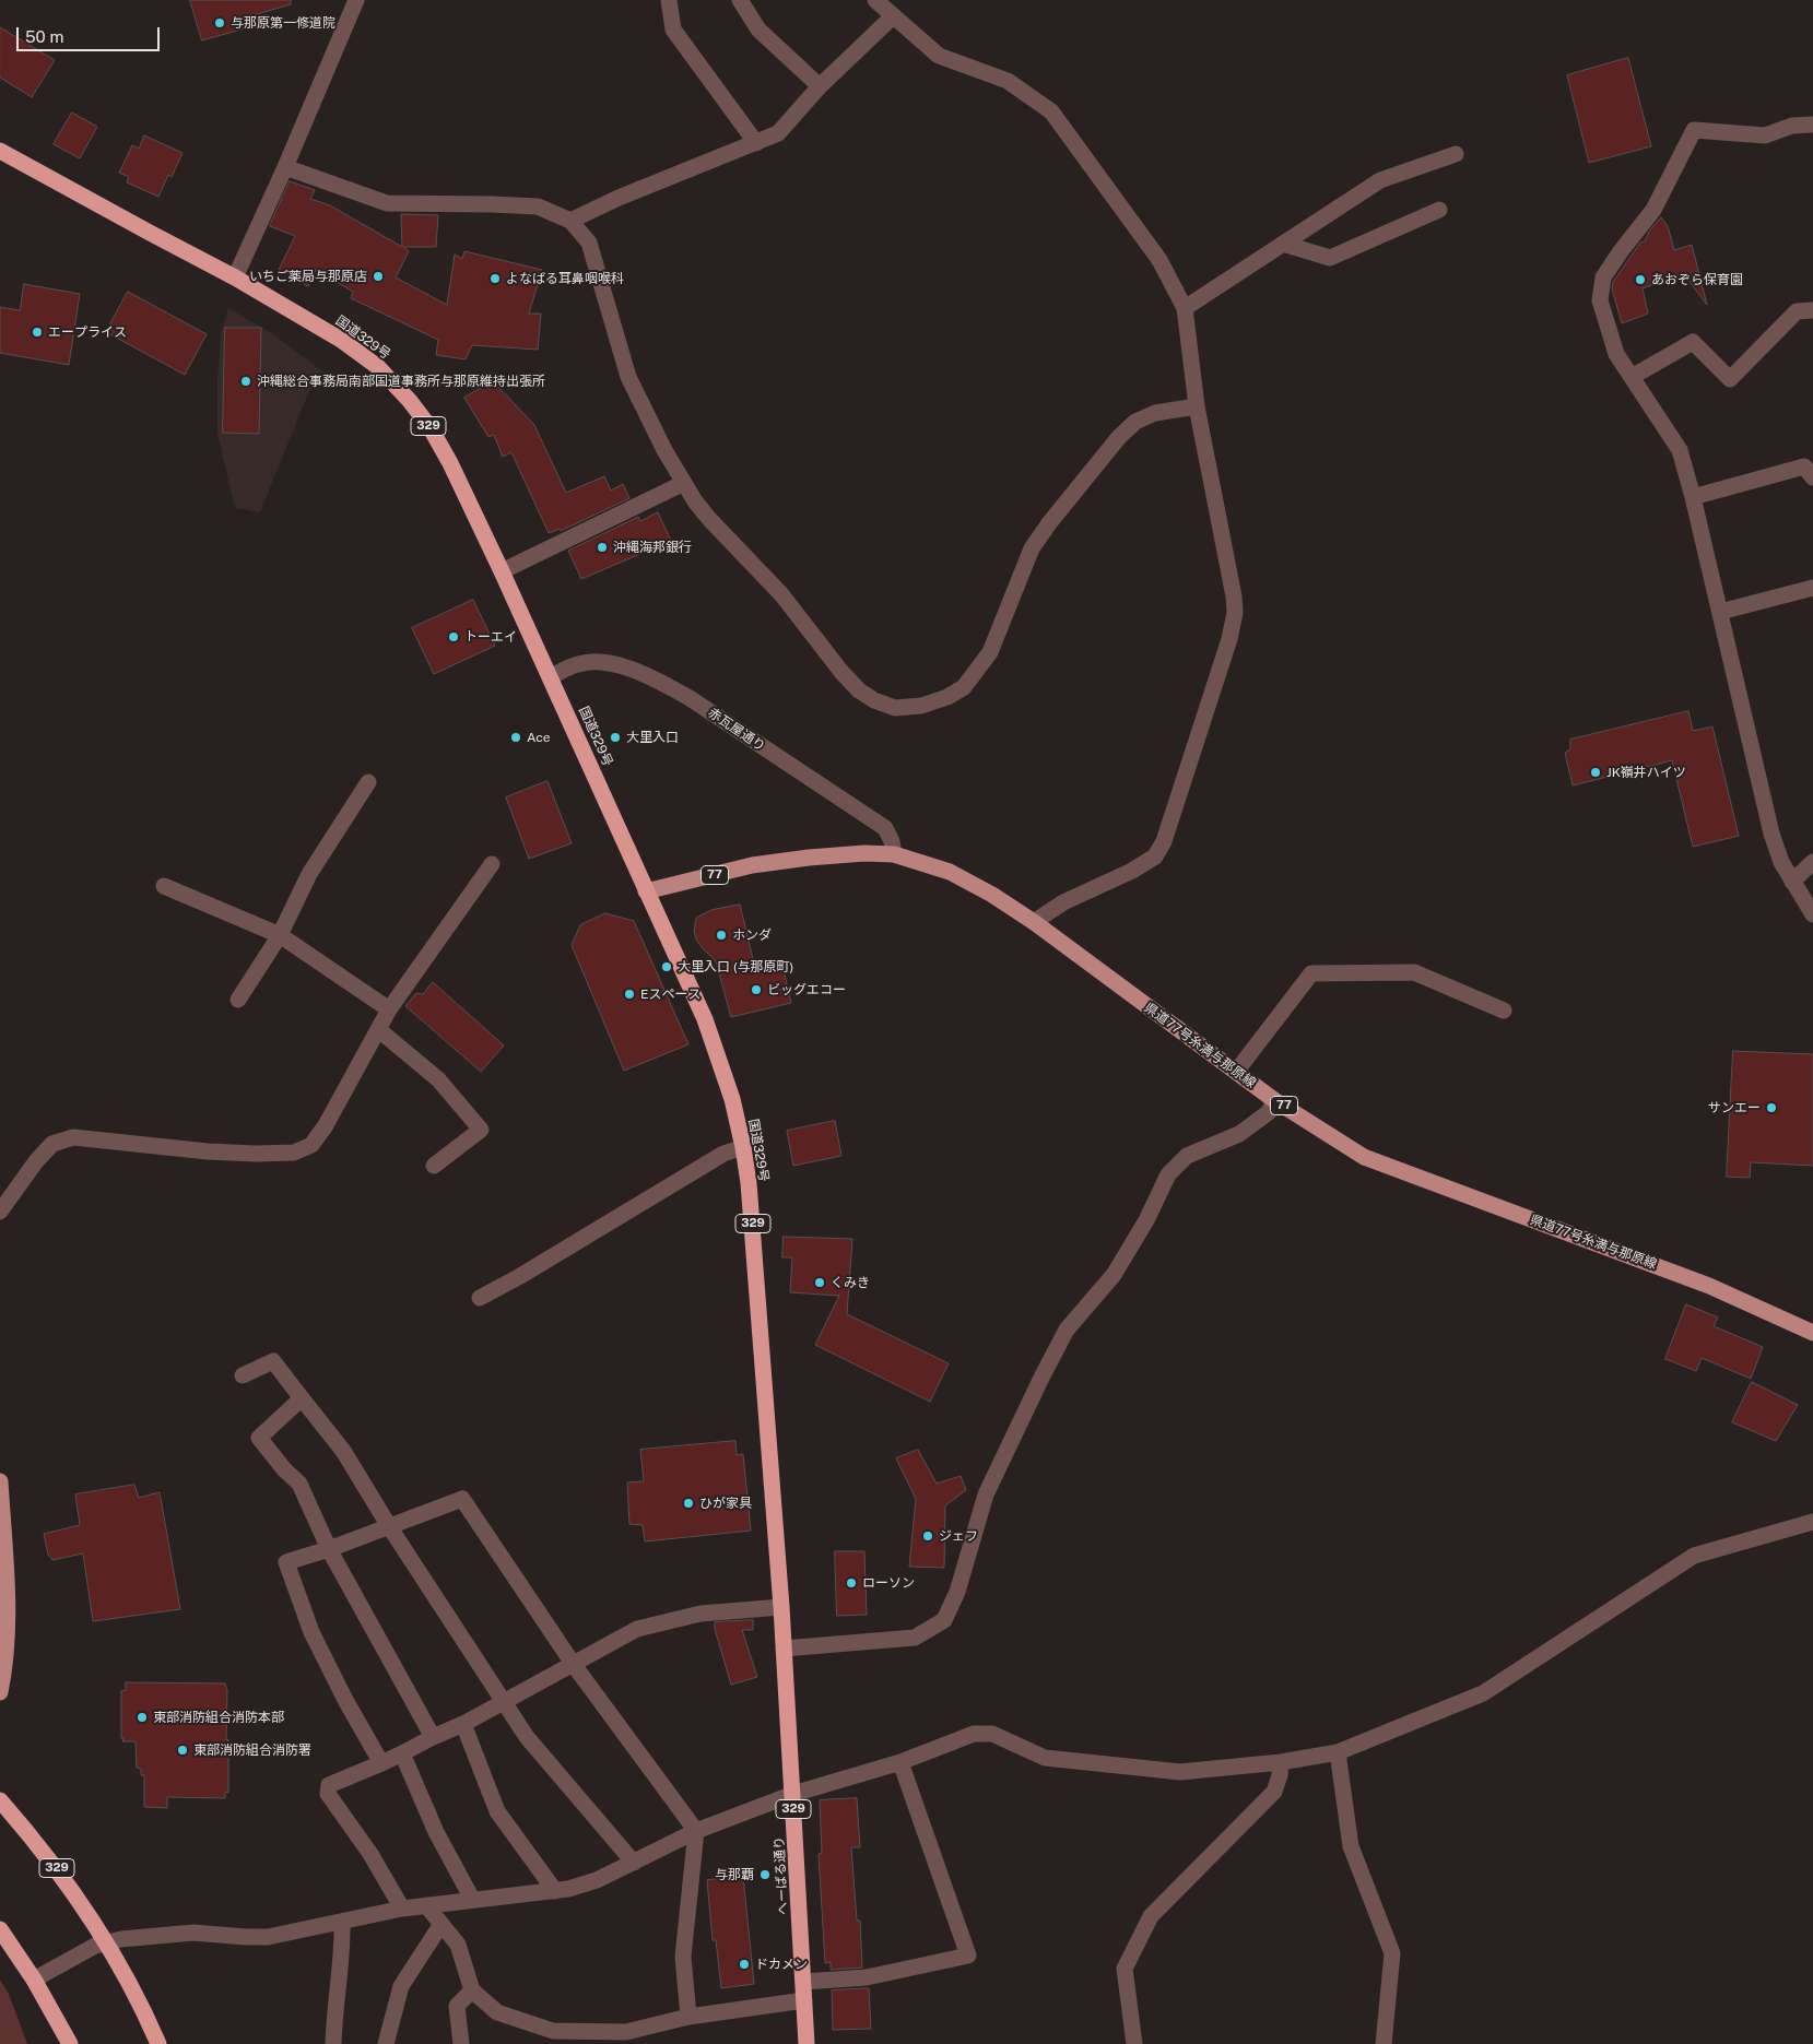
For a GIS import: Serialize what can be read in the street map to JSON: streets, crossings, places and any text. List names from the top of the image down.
{
  "streets": {
    "highway": ["国道329号", "329", "へーばる通り"],
    "main road": ["77", "県道77号糸満与那原線"],
    "street": ["赤瓦屋通り"]
  },
  "crossings": [
    ["国道329号", "赤瓦屋通り"],
    ["国道329号", "県道77号糸満与那原線"],
    ["国道329号", "へーばる通り"],
    ["赤瓦屋通り", "県道77号糸満与那原線"]
  ],
  "places": [
    "与那原第一修道院",
    "いちご薬局与那原店",
    "よなばる耳鼻咽喉科",
    "あおぞら保育園",
    "エープライス",
    "沖縄総合事務局南部国道事務所与那原維持出張所",
    "沖縄海邦銀行",
    "トーエイ",
    "Ace",
    "大里入口",
    "JK嶺井ハイツ",
    "ホンダ",
    "大里入口 (与那原町)",
    "ビッグエコー",
    "Eスペース",
    "サンエー",
    "くみき",
    "ひが家具",
    "ジェフ",
    "ローソン",
    "東部消防組合消防本部",
    "東部消防組合消防署",
    "与那覇",
    "ドカメン"
  ],
  "scale_bar": "50 m"
}
